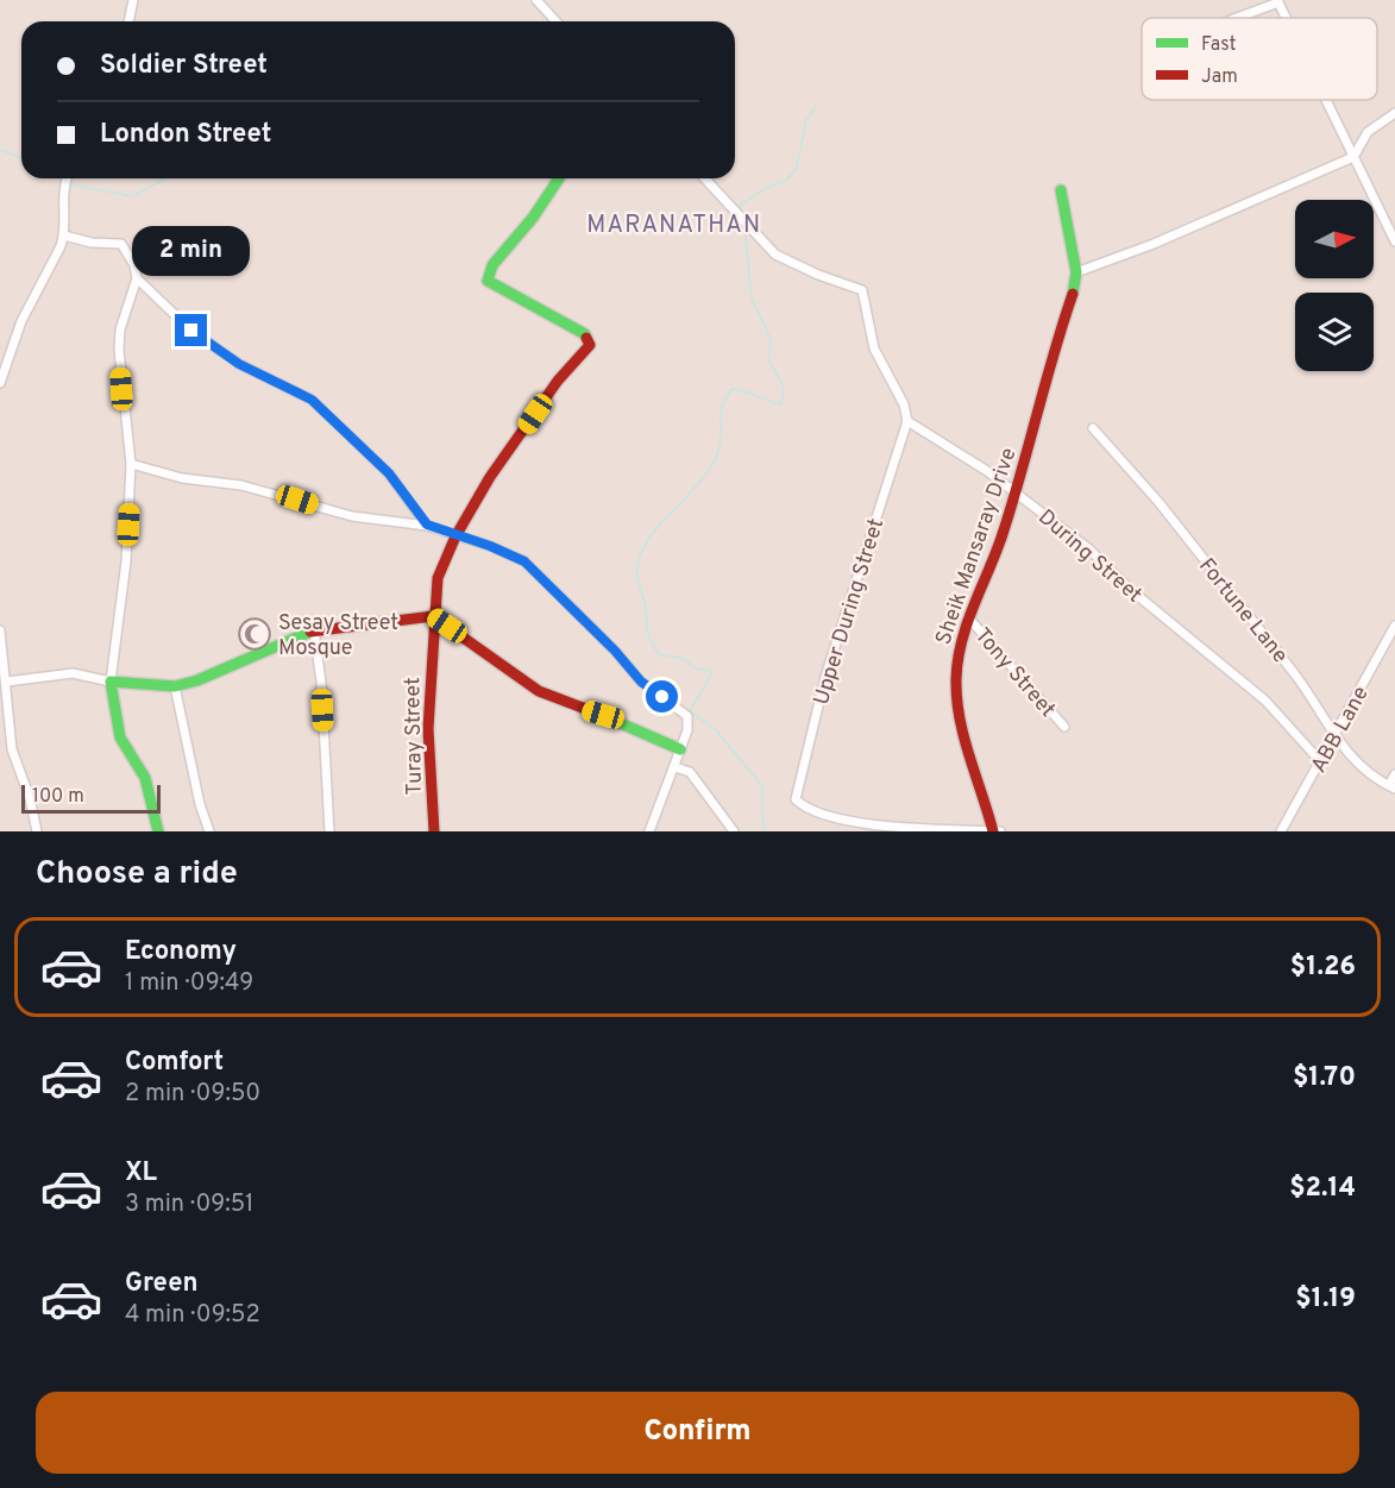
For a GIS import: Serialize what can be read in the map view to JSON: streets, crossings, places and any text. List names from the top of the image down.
{
  "streets": {
    "street": [
      "Sheik Mansaray Drive",
      "During Street",
      "Fortune Lane",
      "Upper During Street",
      "Tony Street",
      "ABB Lane",
      "Turay Street"
    ]
  },
  "crossings": [
    ["Sheik Mansaray Drive", "During Street"],
    ["Sheik Mansaray Drive", "Tony Street"],
    ["During Street", "Upper During Street"],
    ["During Street", "ABB Lane"],
    ["Fortune Lane", "ABB Lane"]
  ],
  "districts": ["MARANATHAN"],
  "places": {
    "mosque": ["Sesay Street Mosque"]
  },
  "legend": ["Fast", "Jam"],
  "scale_bar": "100 m",
  "north": "right",
  "page": {
    "banner": ["Soldier Street", "London Street"],
    "bubble": "2 min",
    "scale": "100 m",
    "heading": "Choose a ride",
    "list": [
      {
        "name": "Economy",
        "note": "1 min · 09:49",
        "value": "$1.26"
      },
      {
        "name": "Comfort",
        "note": "2 min · 09:50",
        "value": "$1.70"
      },
      {
        "name": "XL",
        "note": "3 min · 09:51",
        "value": "$2.14"
      },
      {
        "name": "Green",
        "note": "4 min · 09:52",
        "value": "$1.19"
      }
    ],
    "buttons": "Confirm"
  }
}
